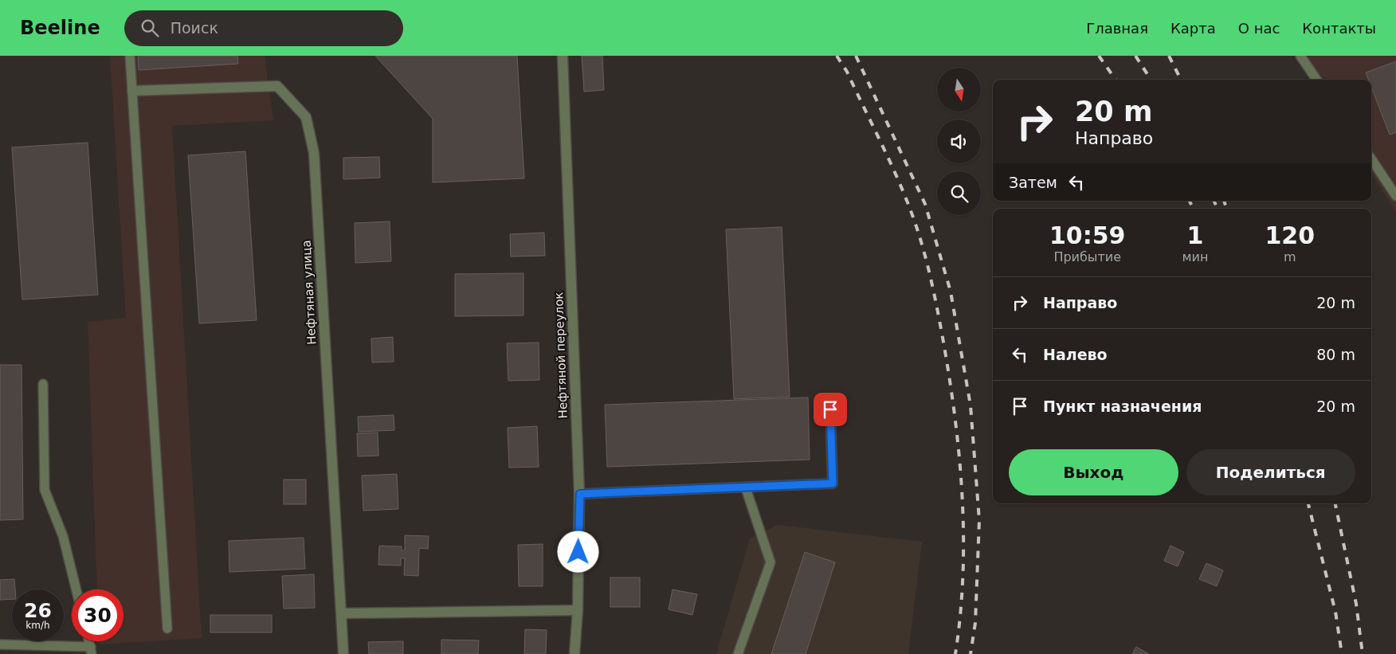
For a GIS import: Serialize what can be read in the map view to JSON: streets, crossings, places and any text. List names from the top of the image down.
{
  "streets": {
    "street": ["Нефтяная улица", "Нефтяной переулок"]
  },
  "north": "bottom",
  "page": {
    "header": "Beeline",
    "search": "Поиск",
    "nav": [
      "Главная",
      "Карта",
      "О нас",
      "Контакты"
    ],
    "turn": ["20 m", "Направо"],
    "then": "Затем",
    "eta": [
      "10:59",
      "Прибытие",
      "1",
      "мин",
      "120",
      "m"
    ],
    "list": [
      {
        "name": "Направо",
        "value": "20 m"
      },
      {
        "name": "Налево",
        "value": "80 m"
      },
      {
        "name": "Пункт назначения",
        "value": "20 m"
      }
    ],
    "buttons": ["Выход", "Поделиться"],
    "speed": "26 km/h",
    "limit": "30"
  }
}
